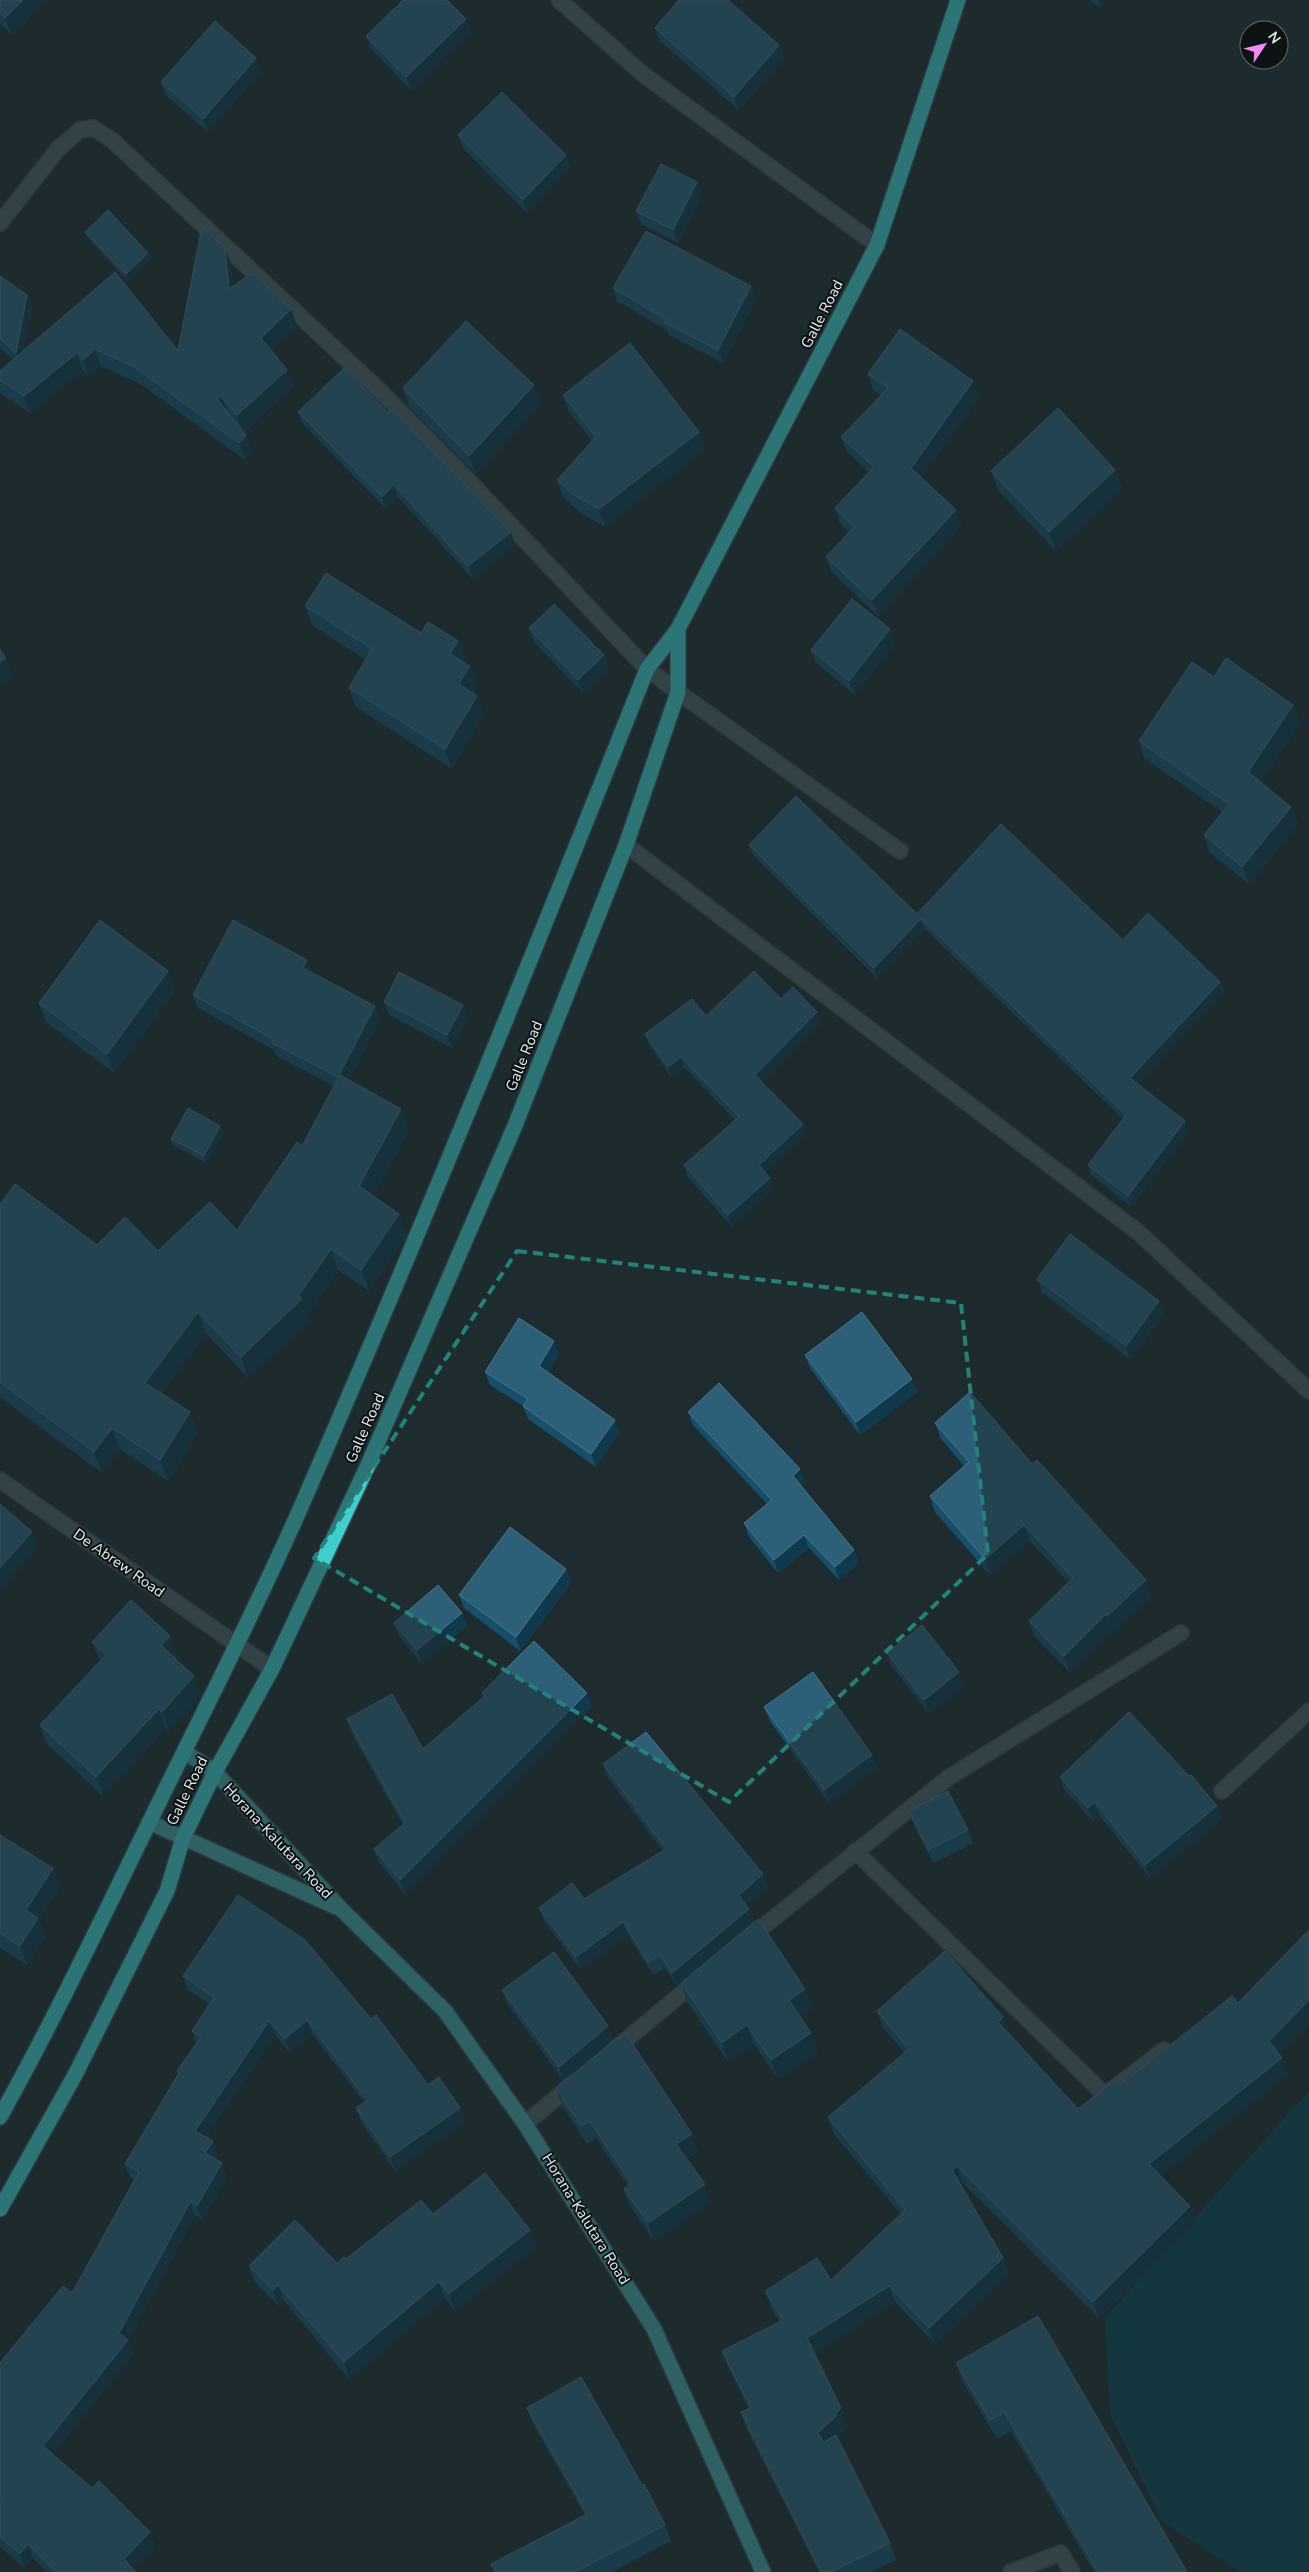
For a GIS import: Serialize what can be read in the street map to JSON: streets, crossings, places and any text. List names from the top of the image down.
{
  "streets": {
    "highway": ["Galle Road"],
    "main road": ["Horana-Kalutara Road"],
    "street": ["De Abrew Road"]
  },
  "crossings": [
    ["Galle Road", "De Abrew Road"],
    ["Galle Road", "Horana-Kalutara Road"]
  ],
  "north": "top right"
}
